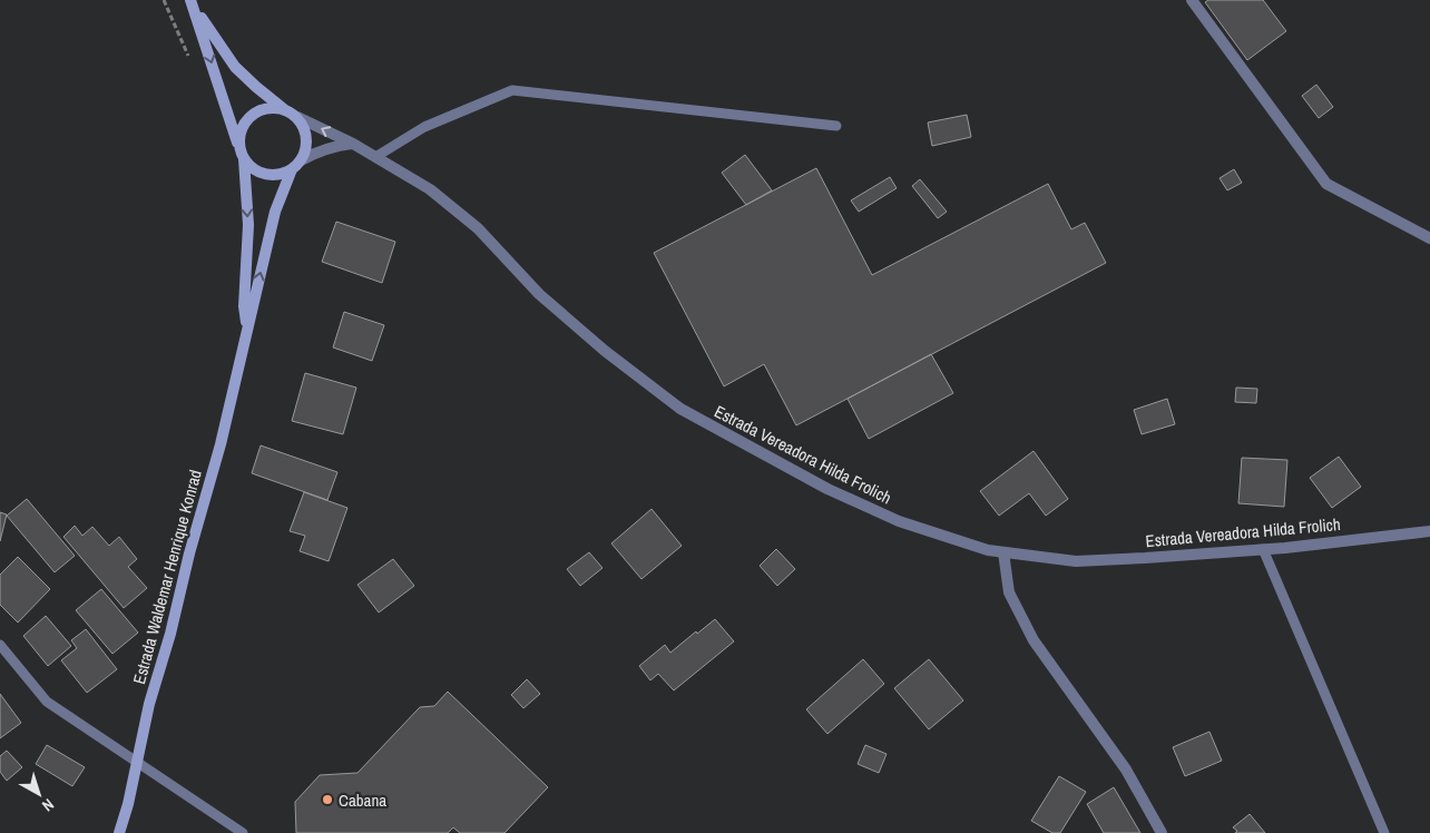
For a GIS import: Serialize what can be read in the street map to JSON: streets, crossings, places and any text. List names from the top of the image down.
{
  "streets": {
    "main road": ["Estrada Waldemar Henrique Konrad"],
    "street": ["Estrada Vereadora Hilda Frolich"]
  },
  "crossings": [
    ["Estrada Vereadora Hilda Frolich", "Estrada Waldemar Henrique Konrad"]
  ],
  "places": ["Cabana"],
  "north": "bottom right"
}
